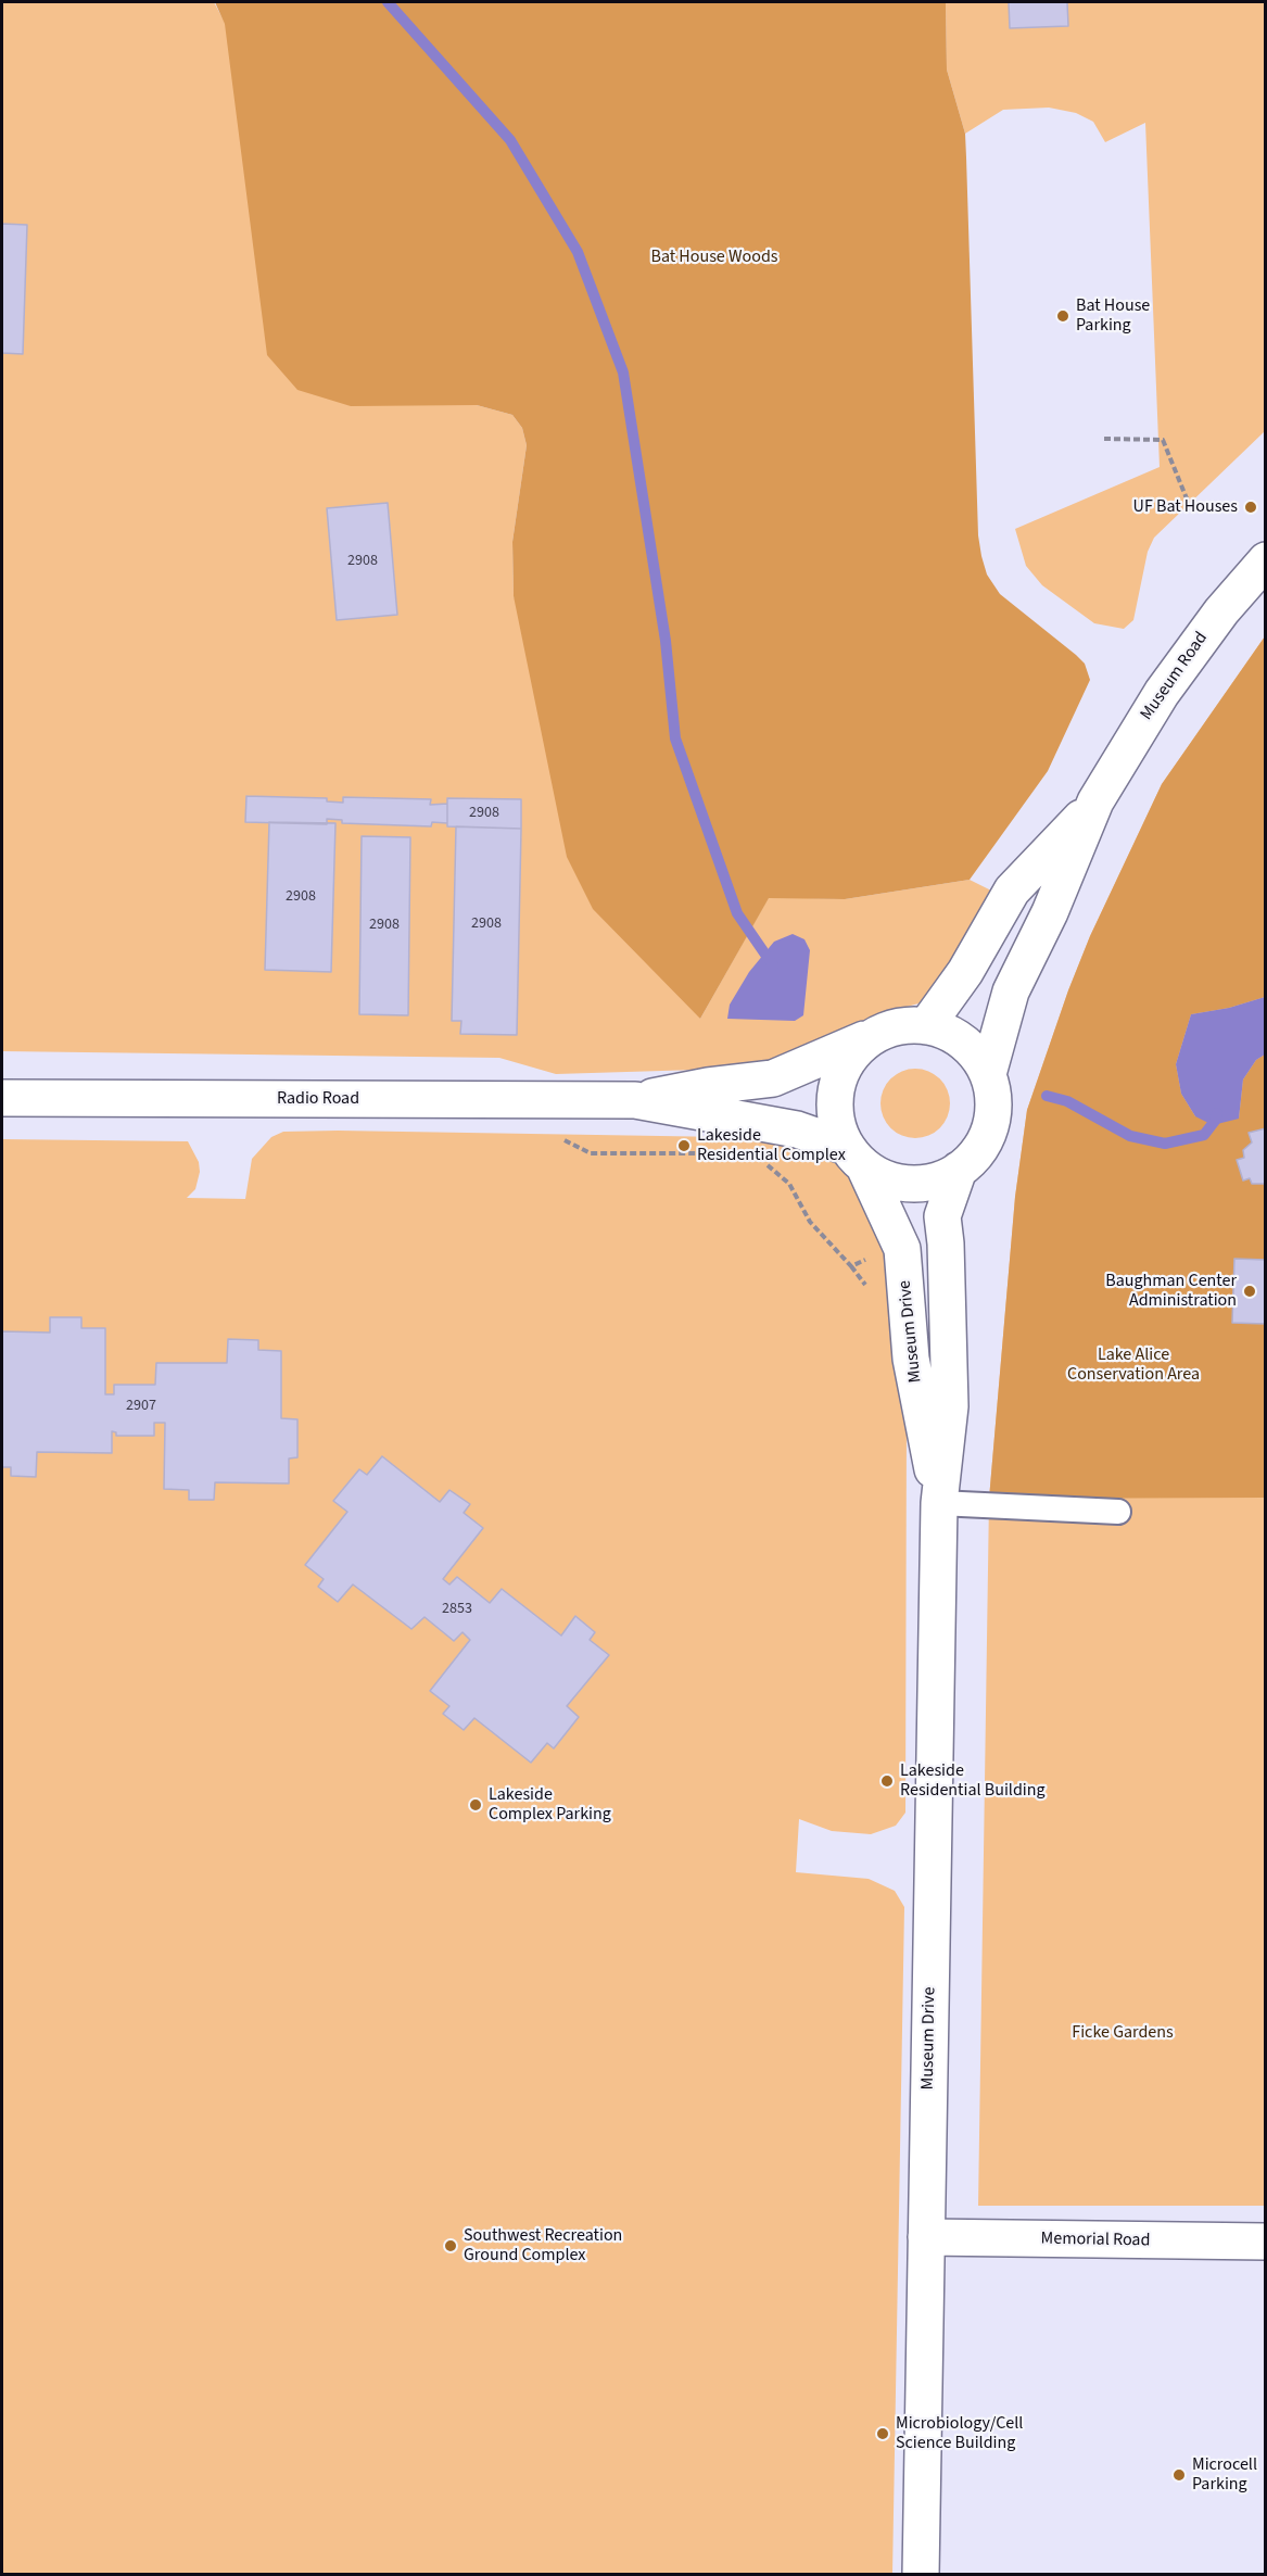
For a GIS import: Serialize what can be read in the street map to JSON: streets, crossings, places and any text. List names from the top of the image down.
{
  "streets": {
    "street": [
      "Museum Road",
      "Radio Road",
      "Museum Drive",
      "Memorial Road"
    ]
  },
  "crossings": [
    ["Museum Road", "Radio Road"],
    ["Museum Road", "Museum Drive"],
    ["Radio Road", "Museum Drive"],
    ["Museum Drive", "Memorial Road"]
  ],
  "parks": ["Bat House Woods", "Lake Alice Conservation Area", "Ficke Gardens"],
  "places": [
    "Bat House Parking",
    "UF Bat Houses",
    "Lakeside Residential Complex",
    "Baughman Center Administration",
    "Lakeside Residential Building",
    "Lakeside Complex Parking",
    "Southwest Recreation Ground Complex",
    "Microbiology/Cell Science Building",
    "Microcell Parking"
  ],
  "house_numbers": [
    "2908",
    "2908",
    "2908",
    "2908",
    "2908",
    "2907",
    "2853"
  ]
}
